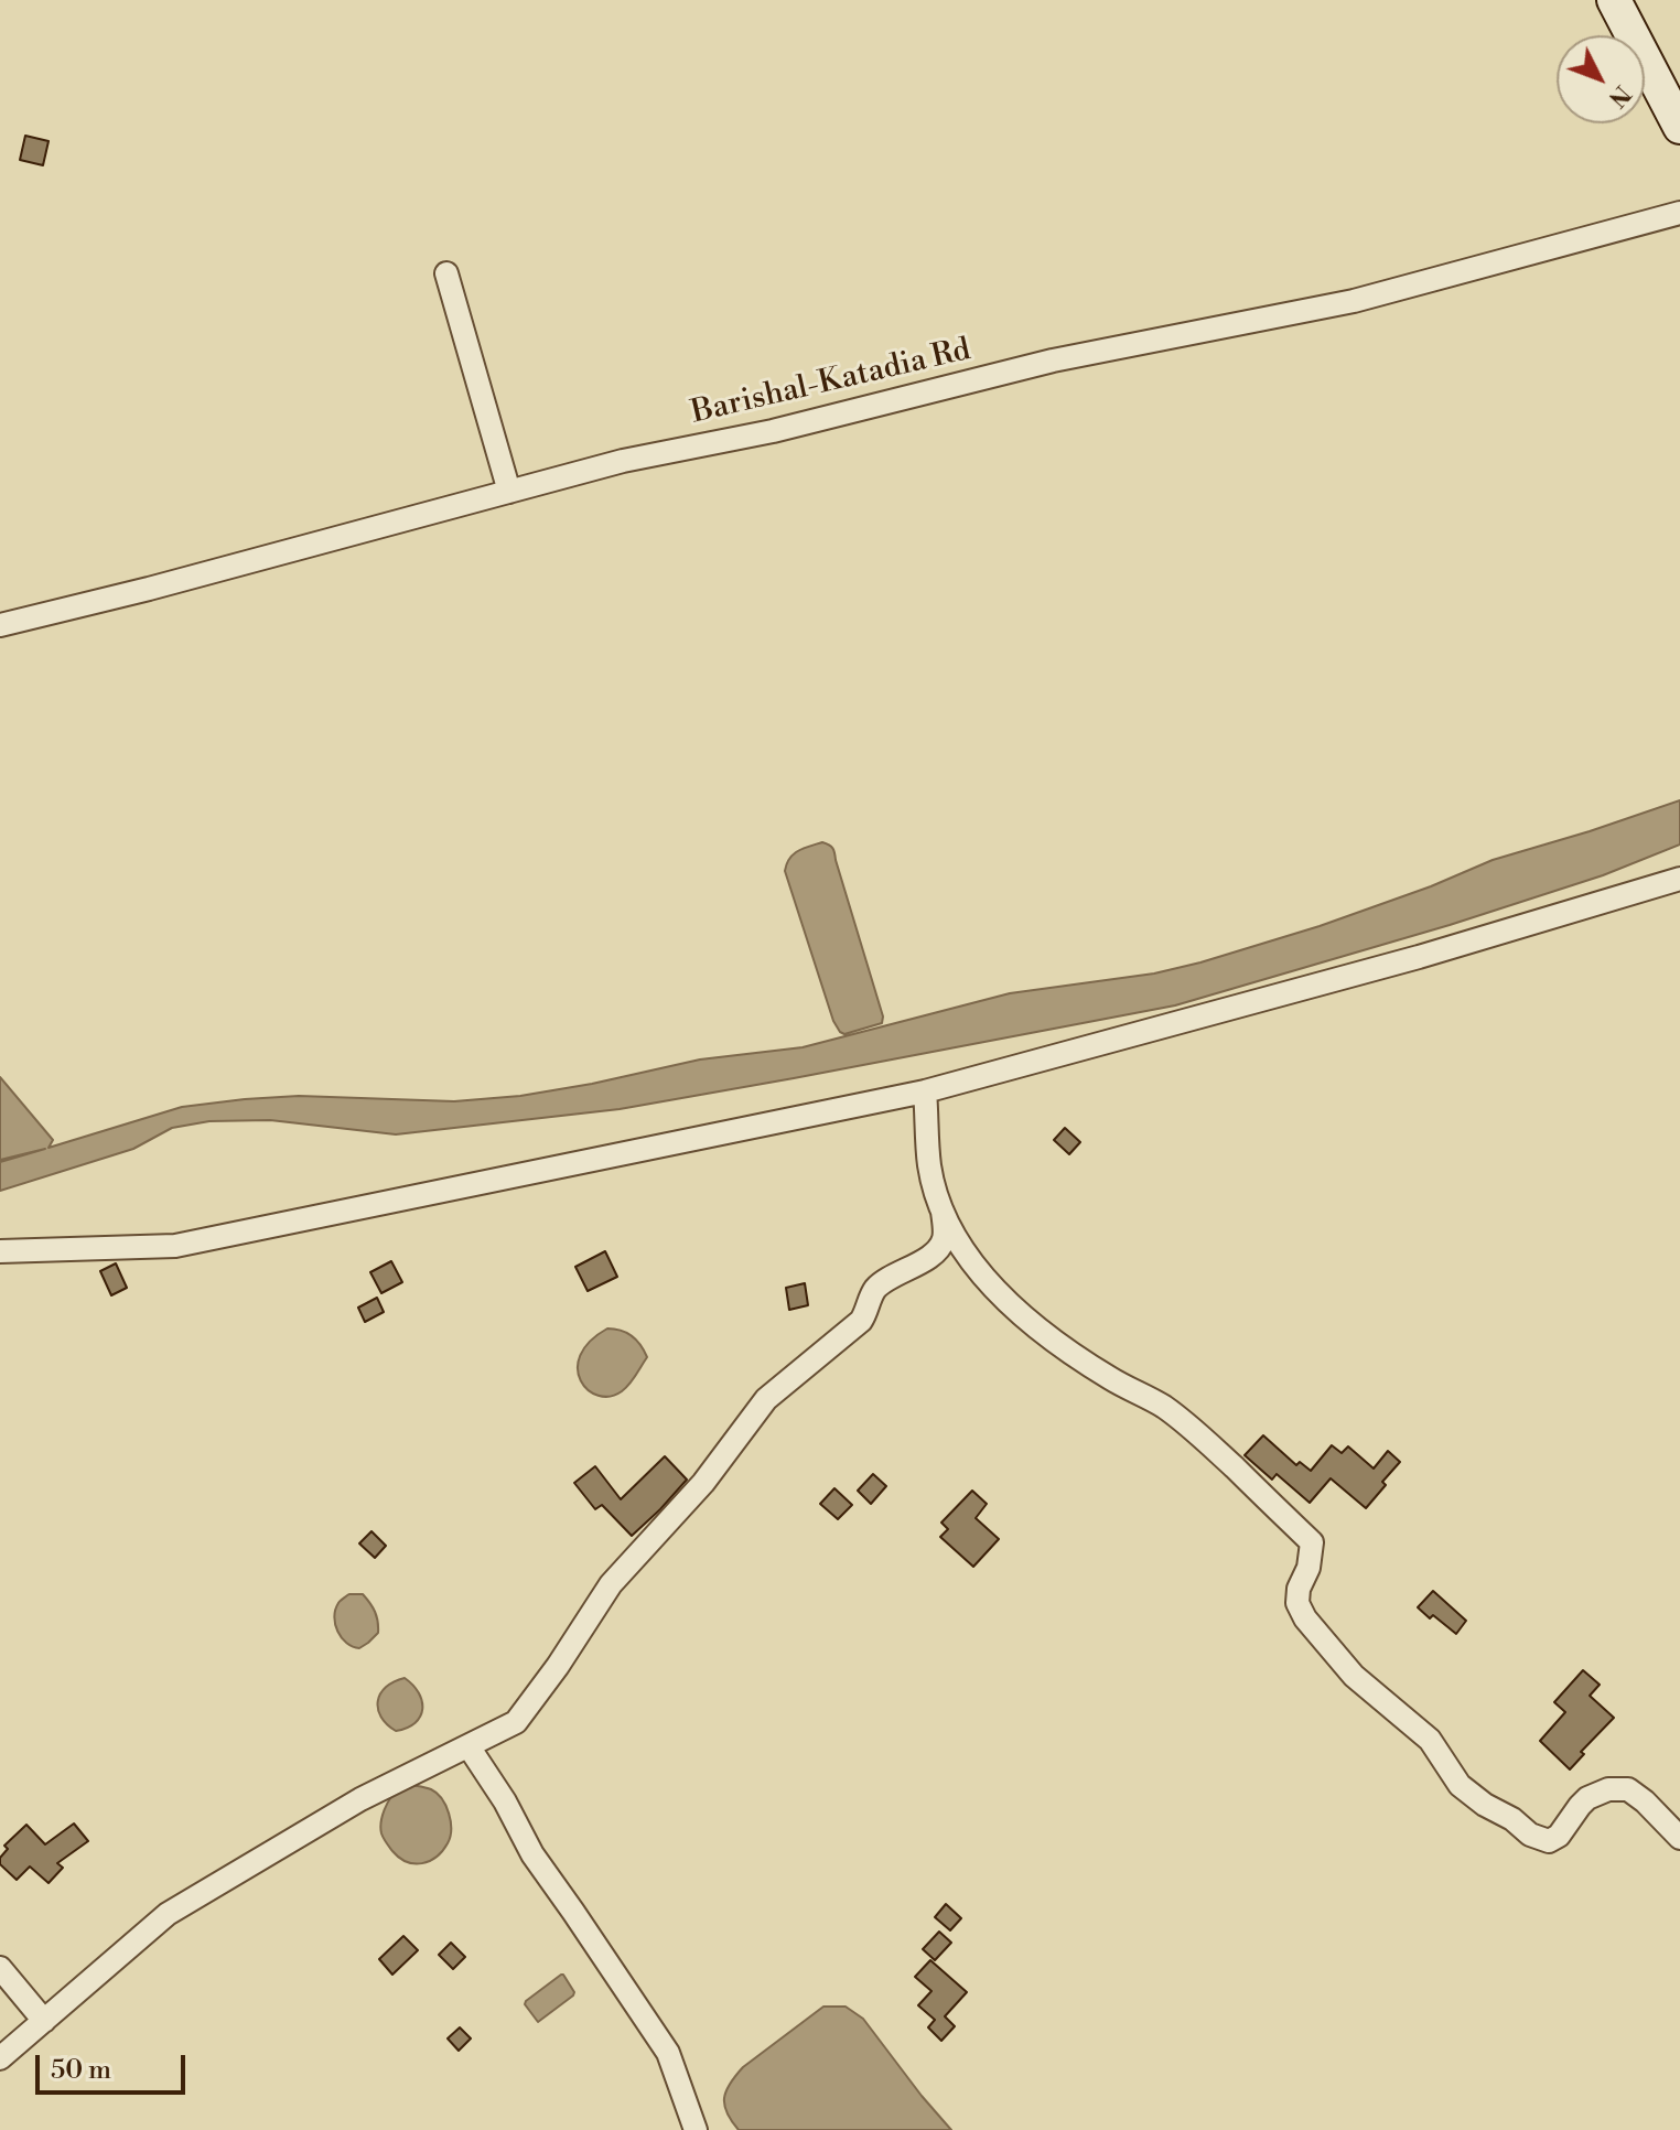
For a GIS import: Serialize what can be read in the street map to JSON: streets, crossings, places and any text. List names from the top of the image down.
{
  "streets": {
    "street": ["Barishal-Katadia Rd"]
  },
  "scale_bar": "50 m",
  "north": "bottom right"
}
